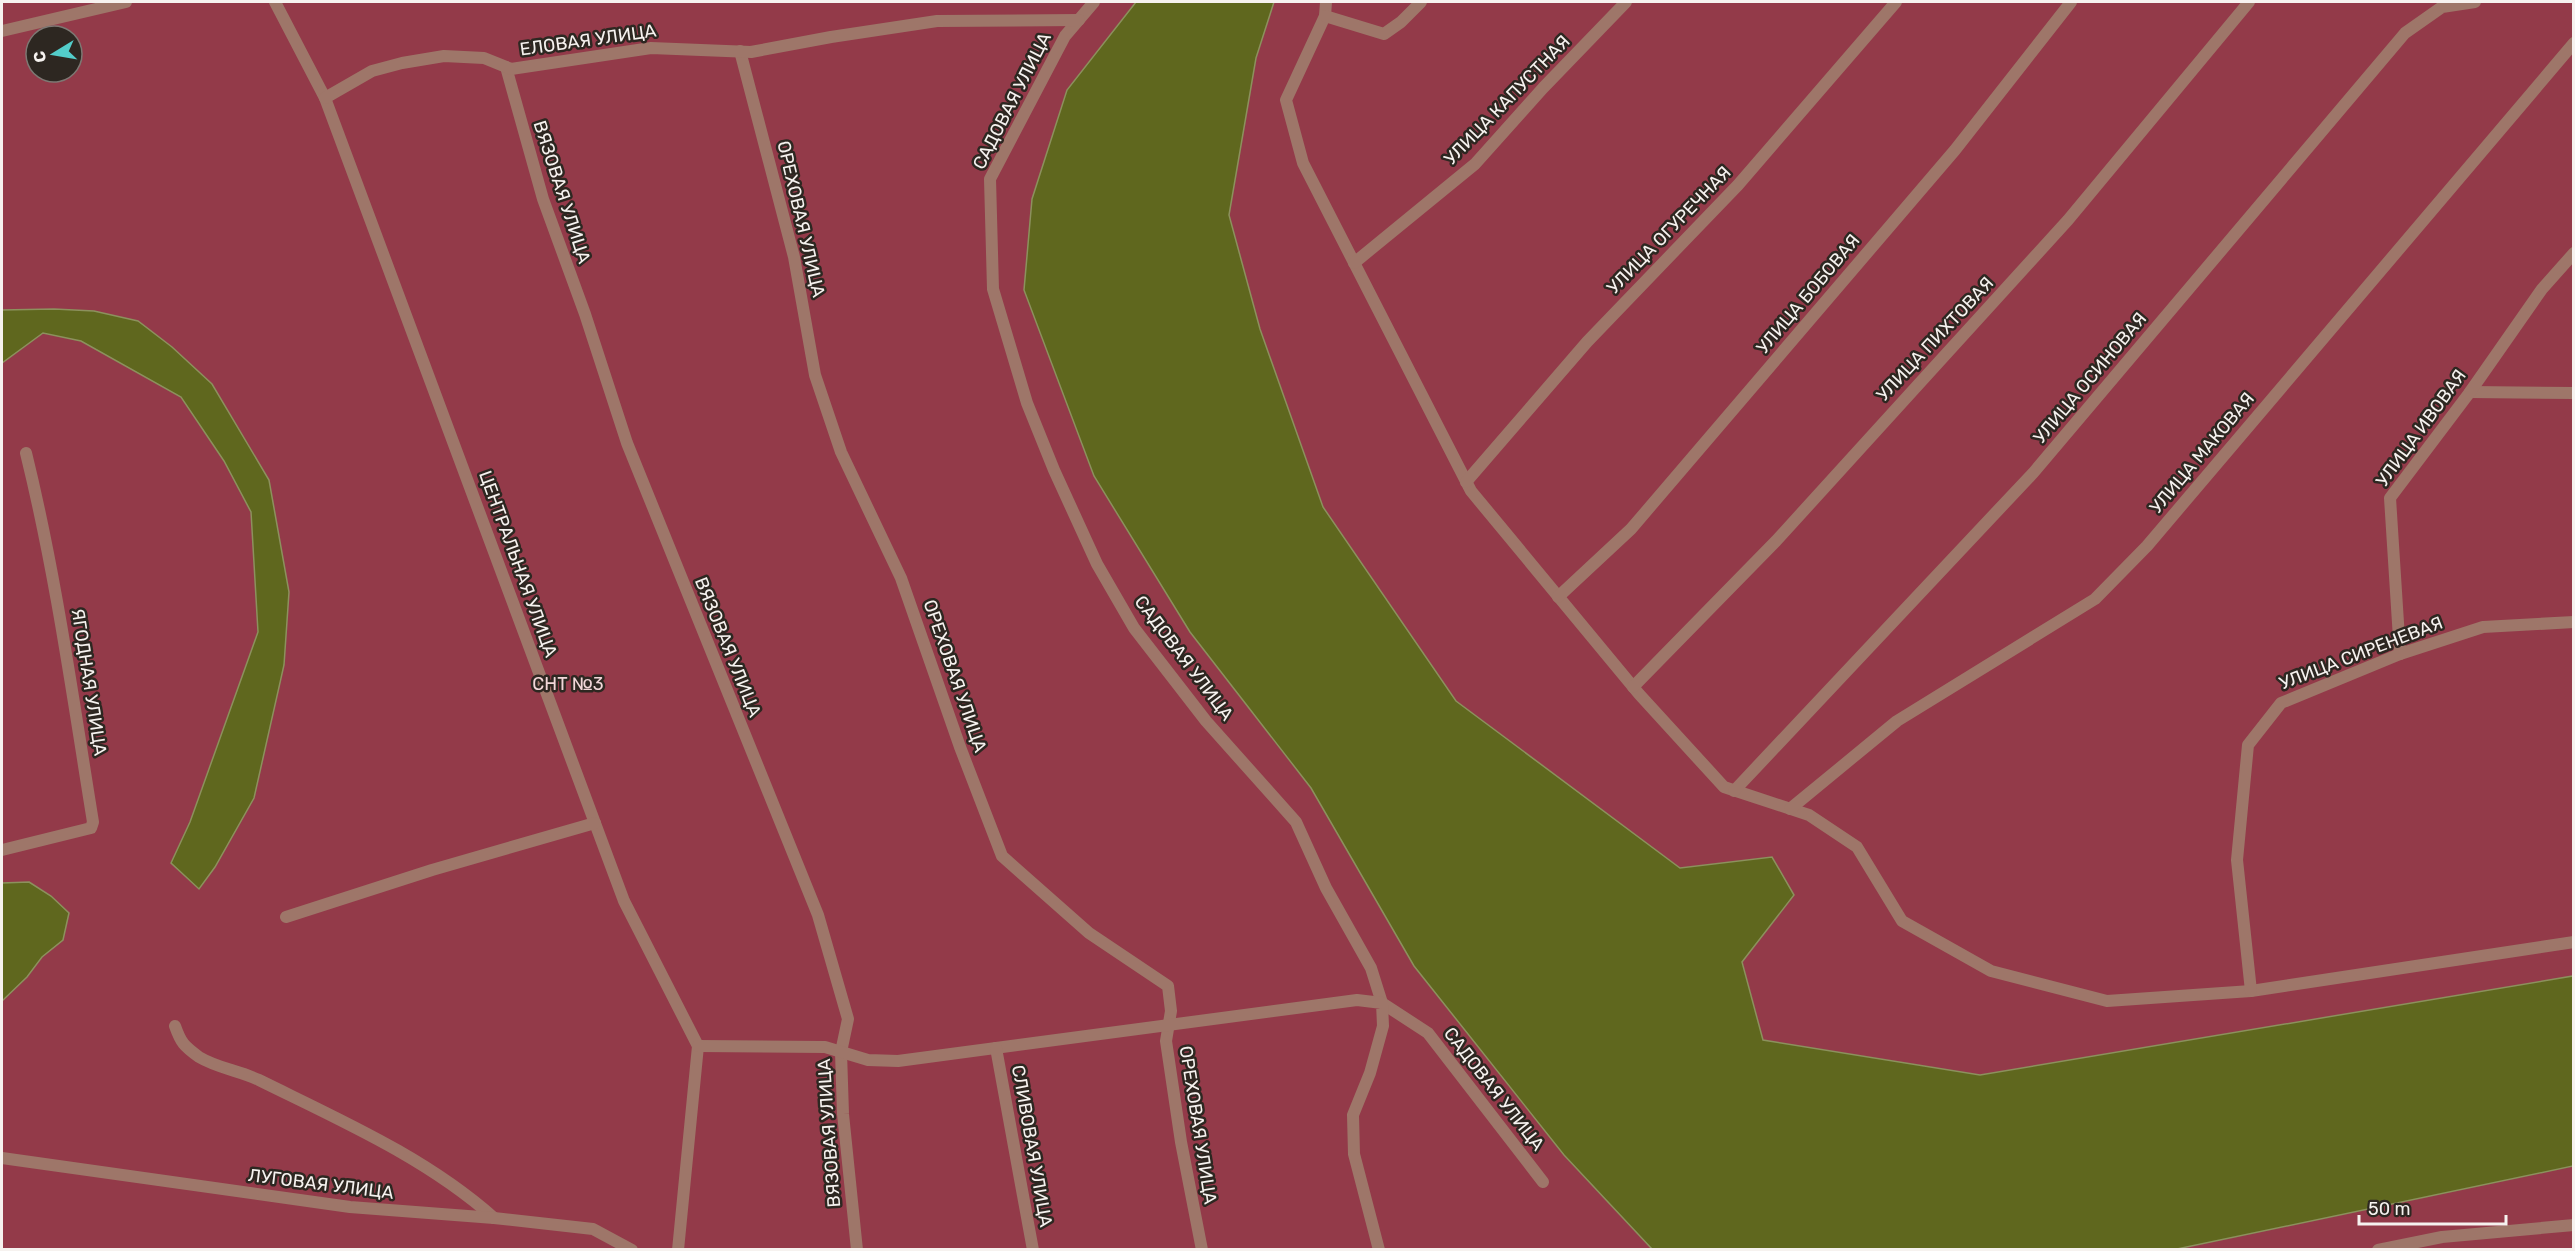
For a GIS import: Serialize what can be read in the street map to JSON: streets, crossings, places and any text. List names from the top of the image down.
{
  "streets": {
    "street": [
      "ЕЛОВАЯ УЛИЦА",
      "УЛИЦА КАПУСТНАЯ",
      "САДОВАЯ УЛИЦА",
      "ВЯЗОВАЯ УЛИЦА",
      "ОРЕХОВАЯ УЛИЦА",
      "УЛИЦА ОГУРЕЧНАЯ",
      "УЛИЦА БОБОВАЯ",
      "УЛИЦА ПИХТОВАЯ",
      "УЛИЦА ОСИНОВАЯ",
      "УЛИЦА ИВОВАЯ",
      "УЛИЦА МАКОВАЯ",
      "ЦЕНТРАЛЬНАЯ УЛИЦА",
      "УЛИЦА СИРЕНЕВАЯ",
      "ЯГОДНАЯ УЛИЦА",
      "СЛИВОВАЯ УЛИЦА",
      "ЛУГОВАЯ УЛИЦА"
    ]
  },
  "crossings": [
    ["ЕЛОВАЯ УЛИЦА", "САДОВАЯ УЛИЦА"],
    ["ЕЛОВАЯ УЛИЦА", "ВЯЗОВАЯ УЛИЦА"],
    ["ЕЛОВАЯ УЛИЦА", "ОРЕХОВАЯ УЛИЦА"],
    ["ЕЛОВАЯ УЛИЦА", "ЦЕНТРАЛЬНАЯ УЛИЦА"],
    ["УЛИЦА ИВОВАЯ", "УЛИЦА СИРЕНЕВАЯ"]
  ],
  "parks": ["СНТ №3"],
  "scale_bar": "50 m",
  "north": "left"
}
